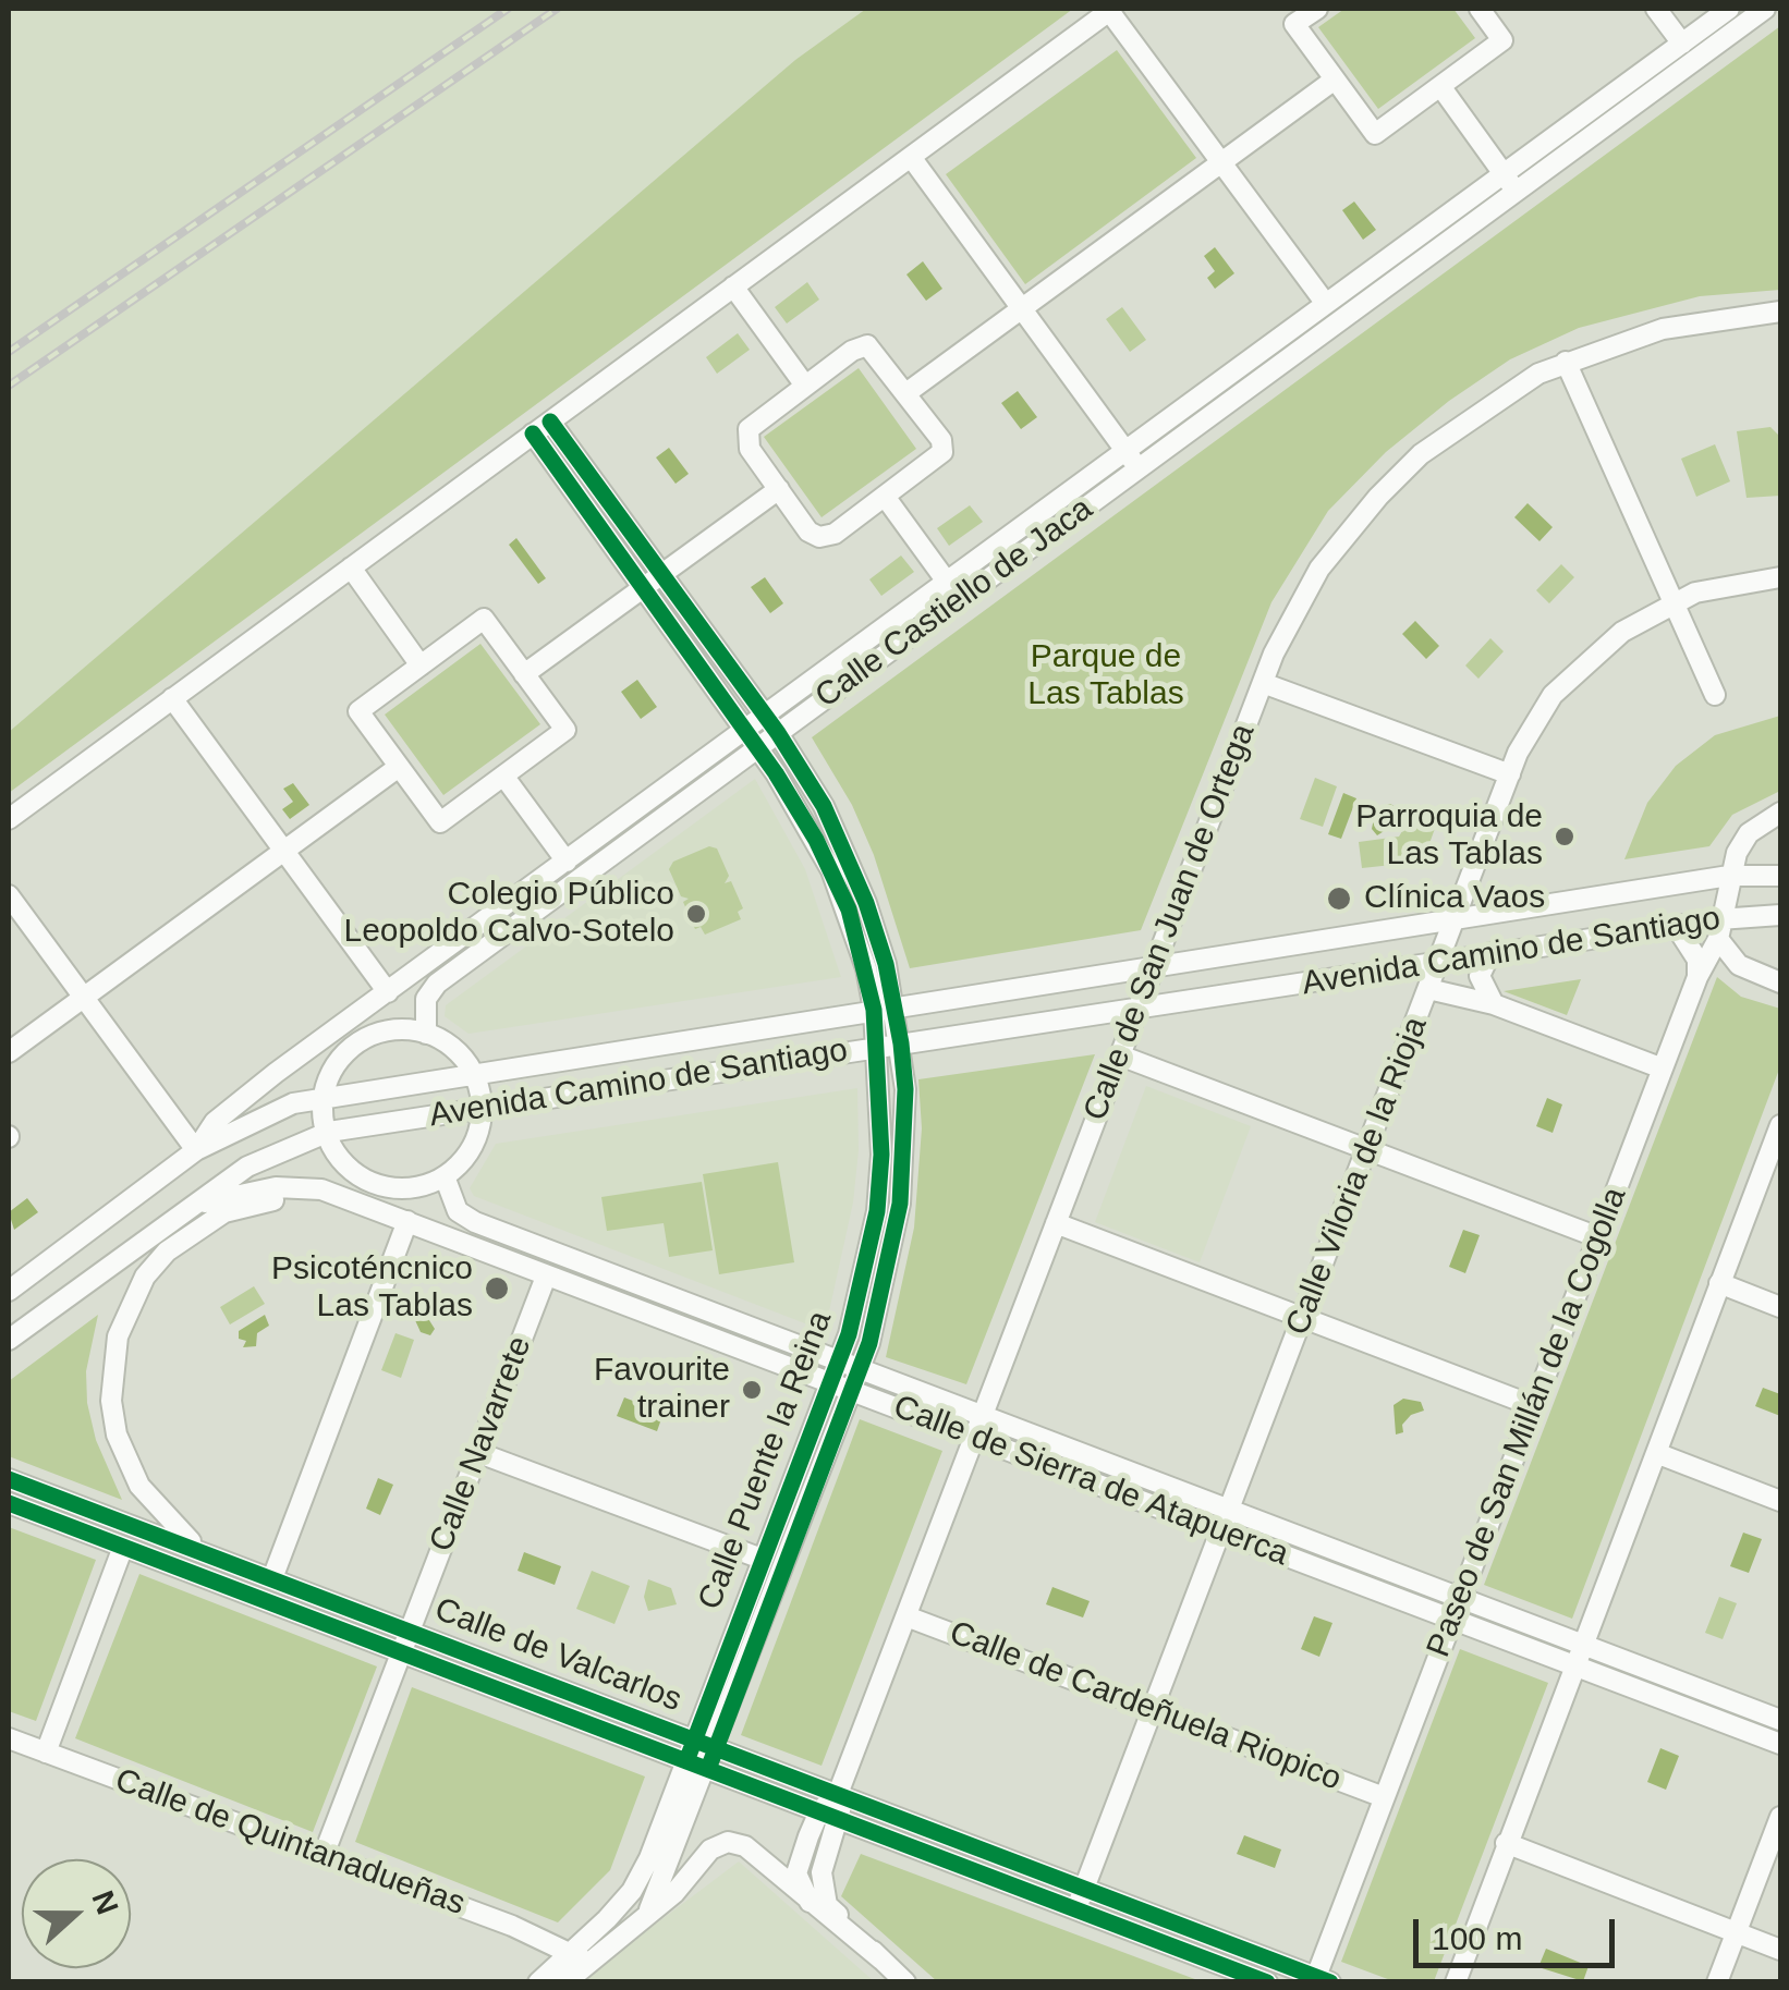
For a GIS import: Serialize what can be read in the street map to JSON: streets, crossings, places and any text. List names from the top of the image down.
{
  "streets": {
    "street": [
      "Calle Castiello de Jaca",
      "Calle de San Juan de Ortega",
      "Avenida Camino de Santiago",
      "Calle Viloria de la Rioja",
      "Paseo de San Millán de la Cogolla",
      "Calle Navarrete",
      "Calle Puente la Reina",
      "Calle de Sierra de Atapuerca",
      "Calle de Valcarlos",
      "Calle de Cardeñuela Riopico",
      "Calle de Quintanadueñas"
    ]
  },
  "crossings": [
    ["Calle Castiello de Jaca", "Avenida Camino de Santiago"],
    ["Calle Castiello de Jaca", "Calle Puente la Reina"],
    ["Calle de San Juan de Ortega", "Avenida Camino de Santiago"],
    ["Calle de San Juan de Ortega", "Calle de Sierra de Atapuerca"],
    ["Calle de San Juan de Ortega", "Calle de Valcarlos"],
    ["Calle de San Juan de Ortega", "Calle de Cardeñuela Riopico"],
    ["Avenida Camino de Santiago", "Calle Viloria de la Rioja"],
    ["Avenida Camino de Santiago", "Paseo de San Millán de la Cogolla"],
    ["Avenida Camino de Santiago", "Calle Puente la Reina"],
    ["Avenida Camino de Santiago", "Calle de Sierra de Atapuerca"],
    ["Calle Viloria de la Rioja", "Calle de Sierra de Atapuerca"],
    ["Calle Viloria de la Rioja", "Calle de Valcarlos"],
    ["Calle Viloria de la Rioja", "Calle de Cardeñuela Riopico"],
    ["Paseo de San Millán de la Cogolla", "Calle de Sierra de Atapuerca"],
    ["Paseo de San Millán de la Cogolla", "Calle de Valcarlos"],
    ["Paseo de San Millán de la Cogolla", "Calle de Cardeñuela Riopico"],
    ["Calle Navarrete", "Calle de Sierra de Atapuerca"],
    ["Calle Navarrete", "Calle de Valcarlos"],
    ["Calle Navarrete", "Calle de Quintanadueñas"],
    ["Calle Puente la Reina", "Calle de Sierra de Atapuerca"],
    ["Calle Puente la Reina", "Calle de Valcarlos"],
    ["Calle Puente la Reina", "Calle de Quintanadueñas"],
    ["Calle de Sierra de Atapuerca", "Calle de Valcarlos"]
  ],
  "parks": ["Parque de Las Tablas"],
  "places": [
    "Parroquia de Las Tablas",
    "Clínica Vaos",
    "Colegio Público Leopoldo Calvo-Sotelo",
    "Psicoténcnico Las Tablas",
    "Favourite trainer"
  ],
  "scale_bar": "100 m",
  "north": "right"
}
